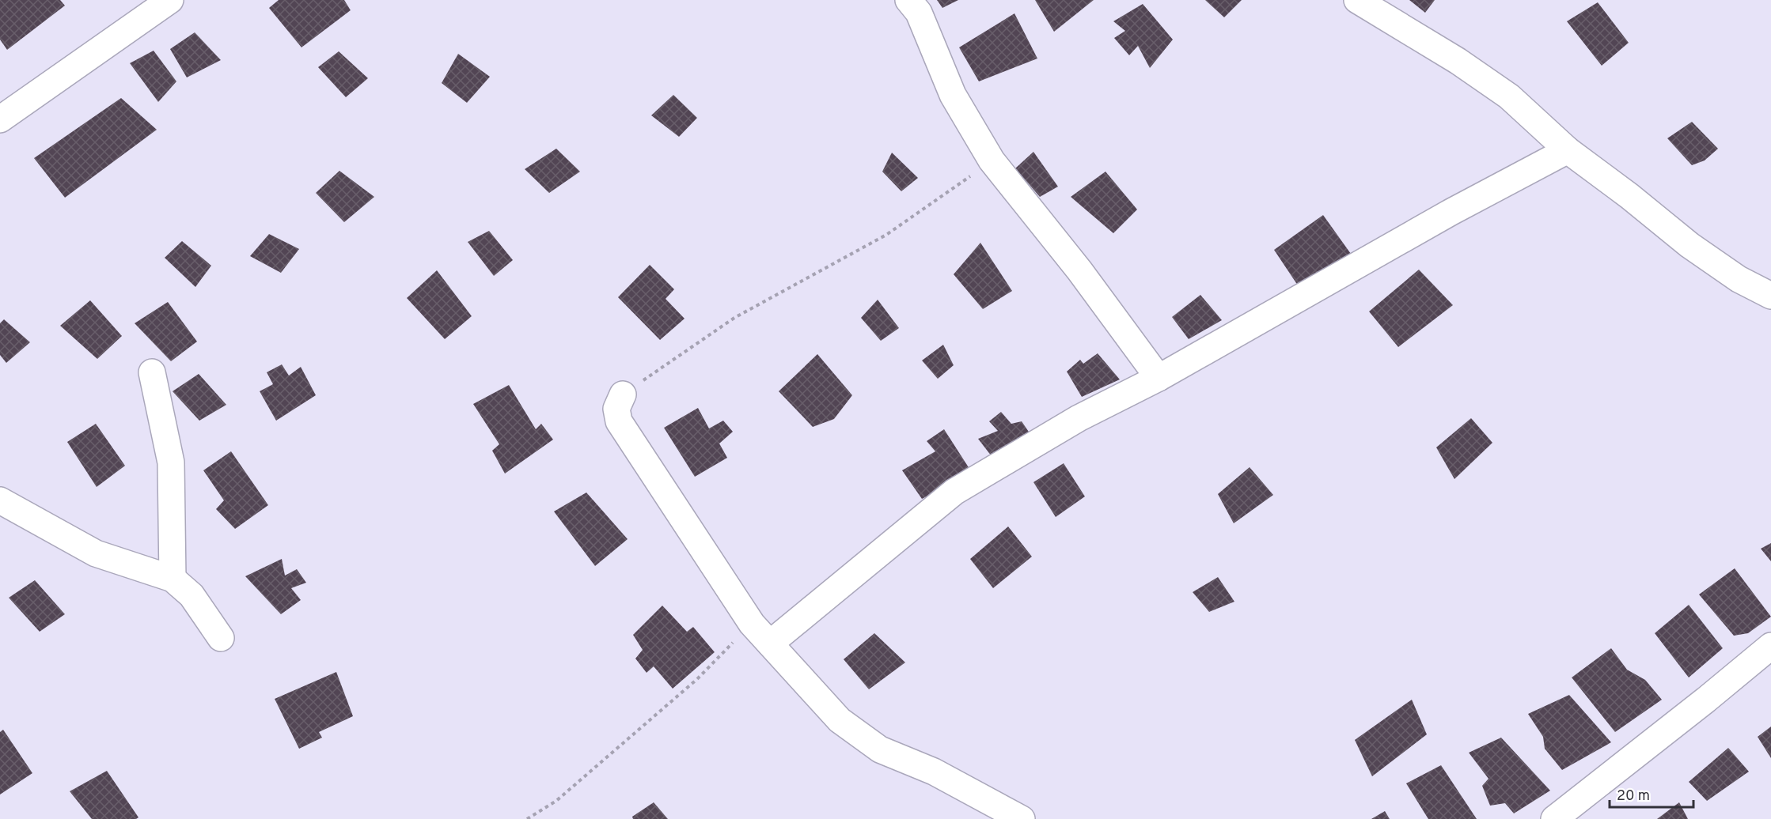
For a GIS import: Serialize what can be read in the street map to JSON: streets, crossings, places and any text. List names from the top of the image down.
{
  "scale_bar": "20 m"
}
